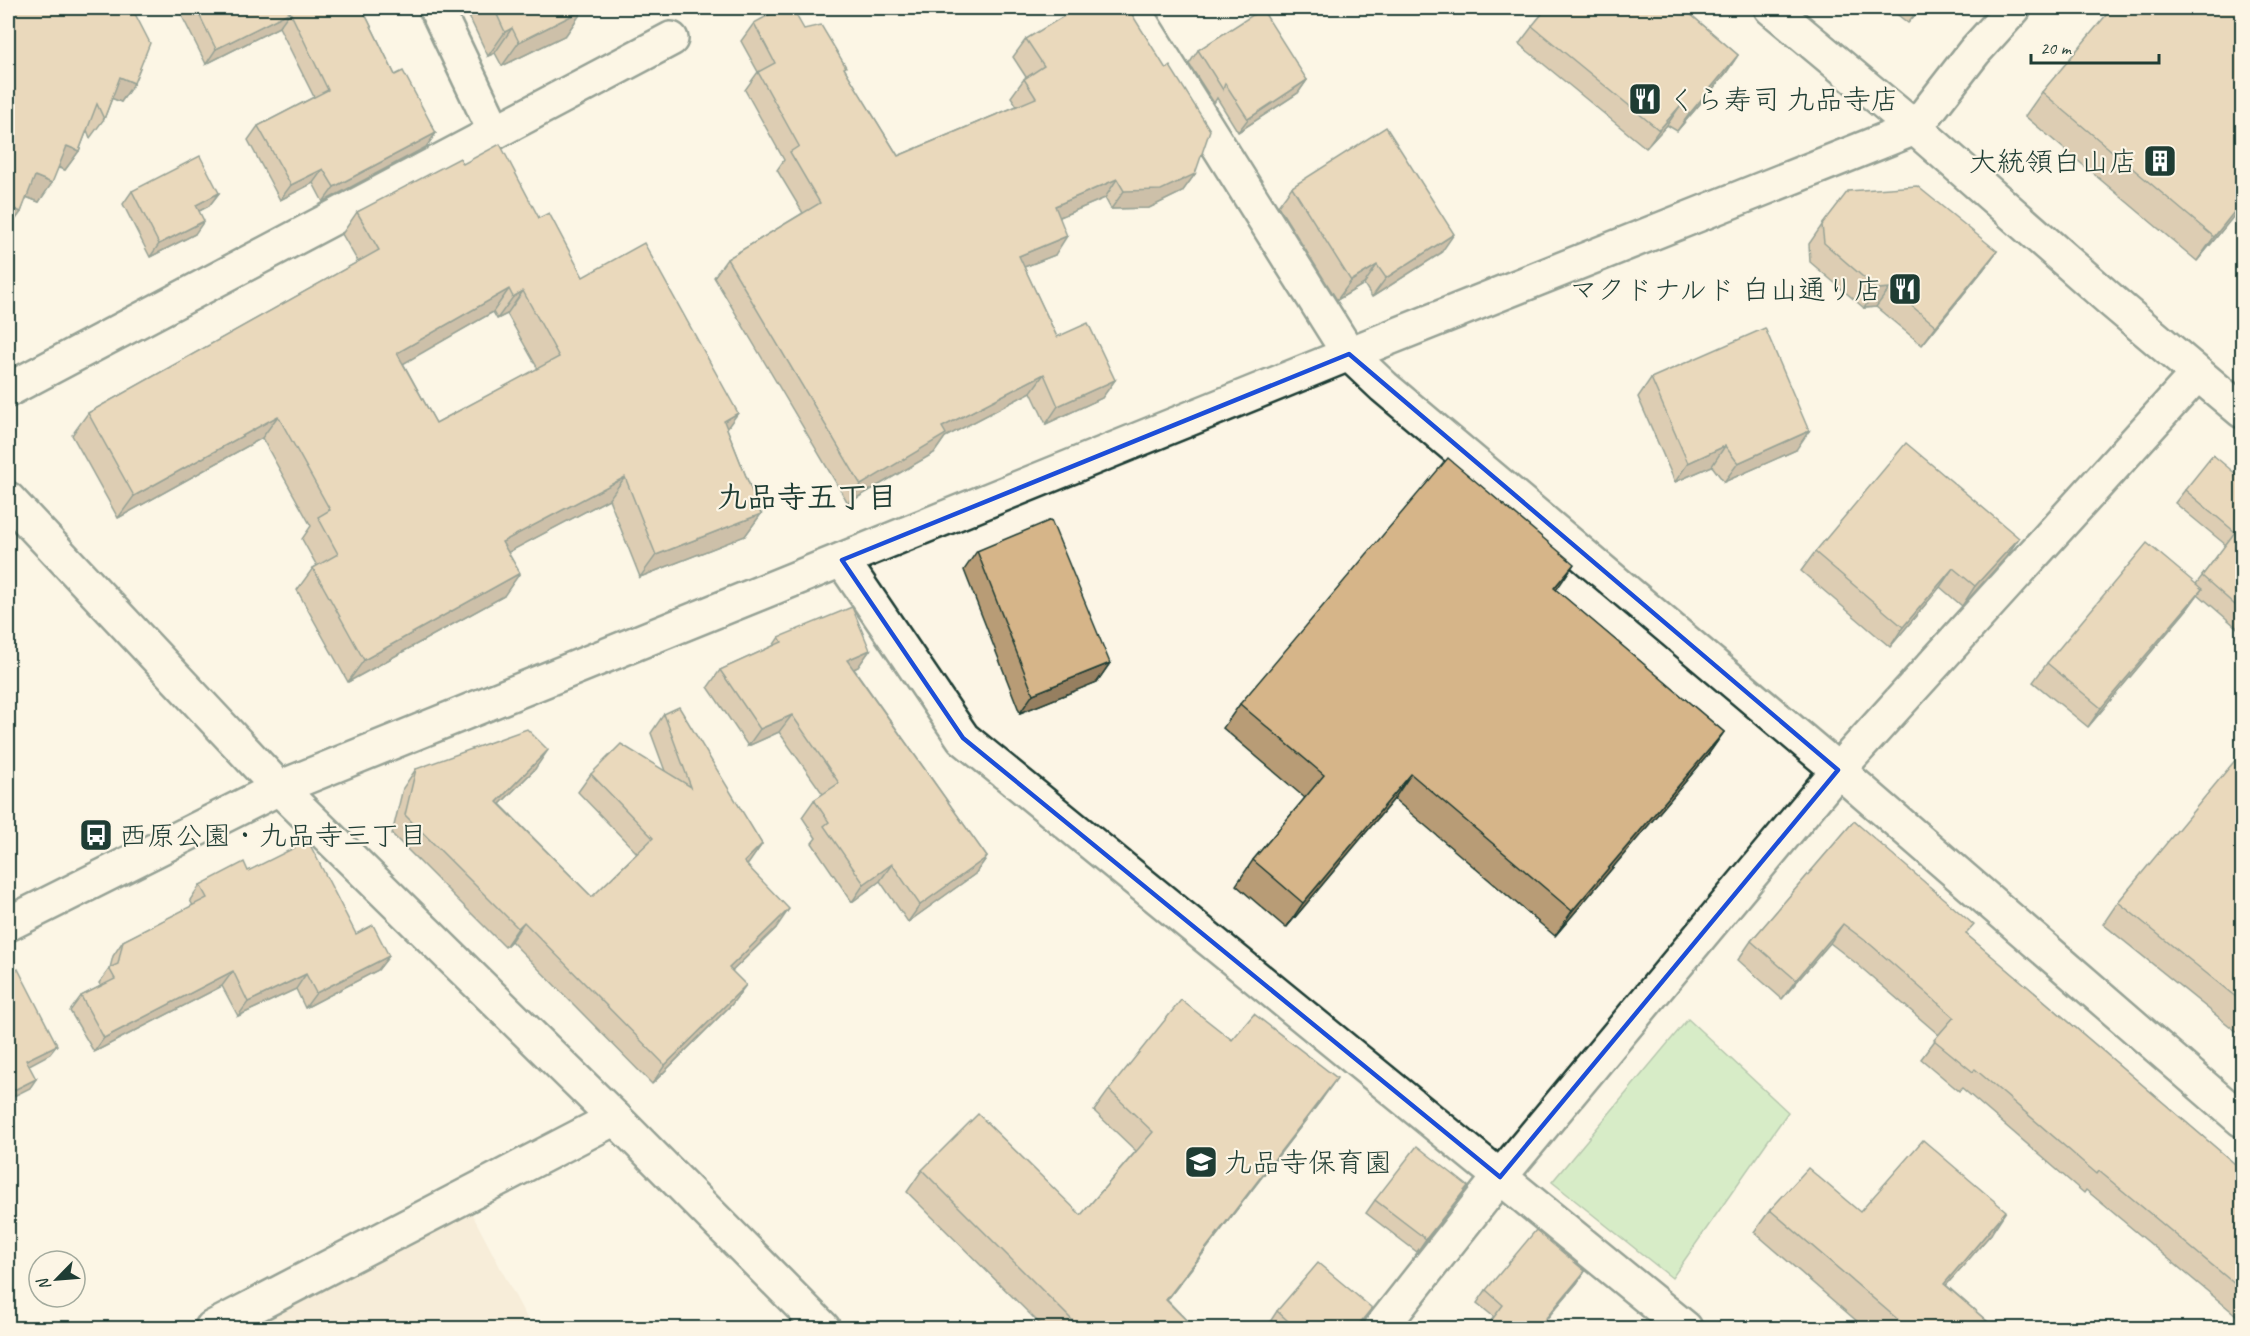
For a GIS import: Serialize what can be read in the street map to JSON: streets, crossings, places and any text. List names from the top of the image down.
{
  "districts": ["九品寺五丁目"],
  "places": {
    "restaurant": ["くら寿司 九品寺店", "マクドナルド 白山通り店"],
    "building": ["大統領白山店"],
    "bus stop": ["西原公園・九品寺三丁目"],
    "school or university": ["九品寺保育園"]
  },
  "scale_bar": "20 m",
  "north": "bottom left"
}
